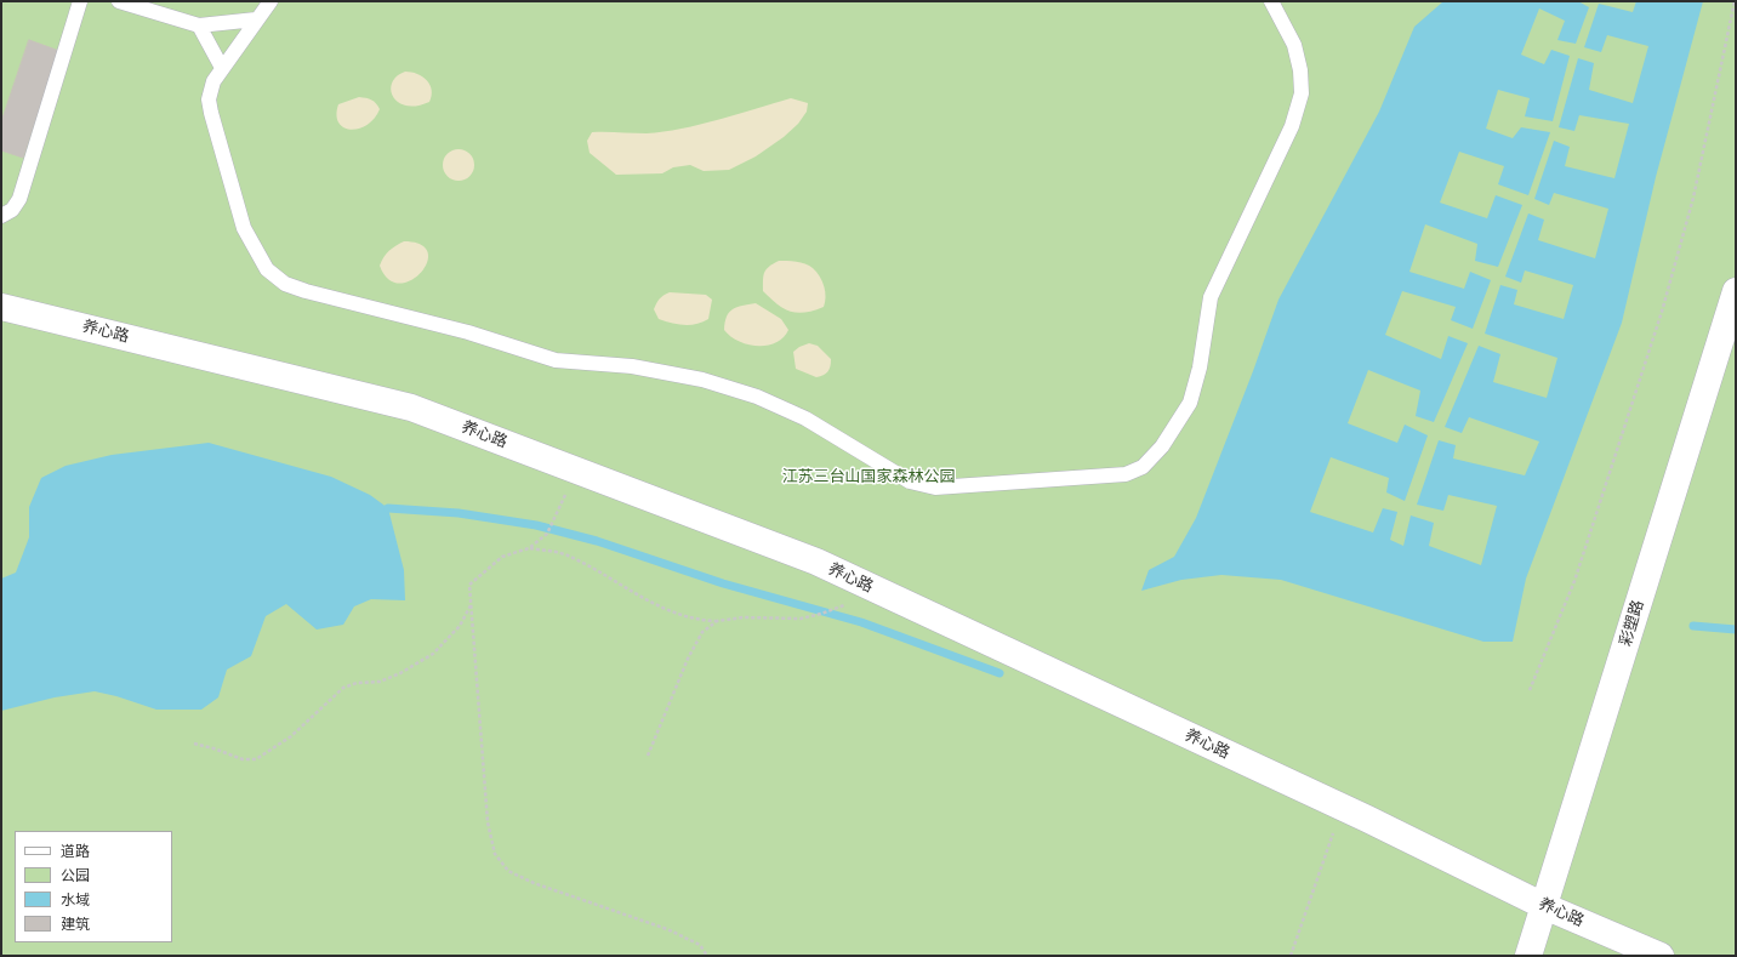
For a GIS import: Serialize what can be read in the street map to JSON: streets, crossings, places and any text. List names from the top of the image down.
{
  "streets": {
    "street": ["养心路", "彩塑路"]
  },
  "crossings": [
    ["养心路", "彩塑路"]
  ],
  "parks": ["江苏三台山国家森林公园"],
  "legend": [
    "道路",
    "公园",
    "水域",
    "建筑"
  ]
}
